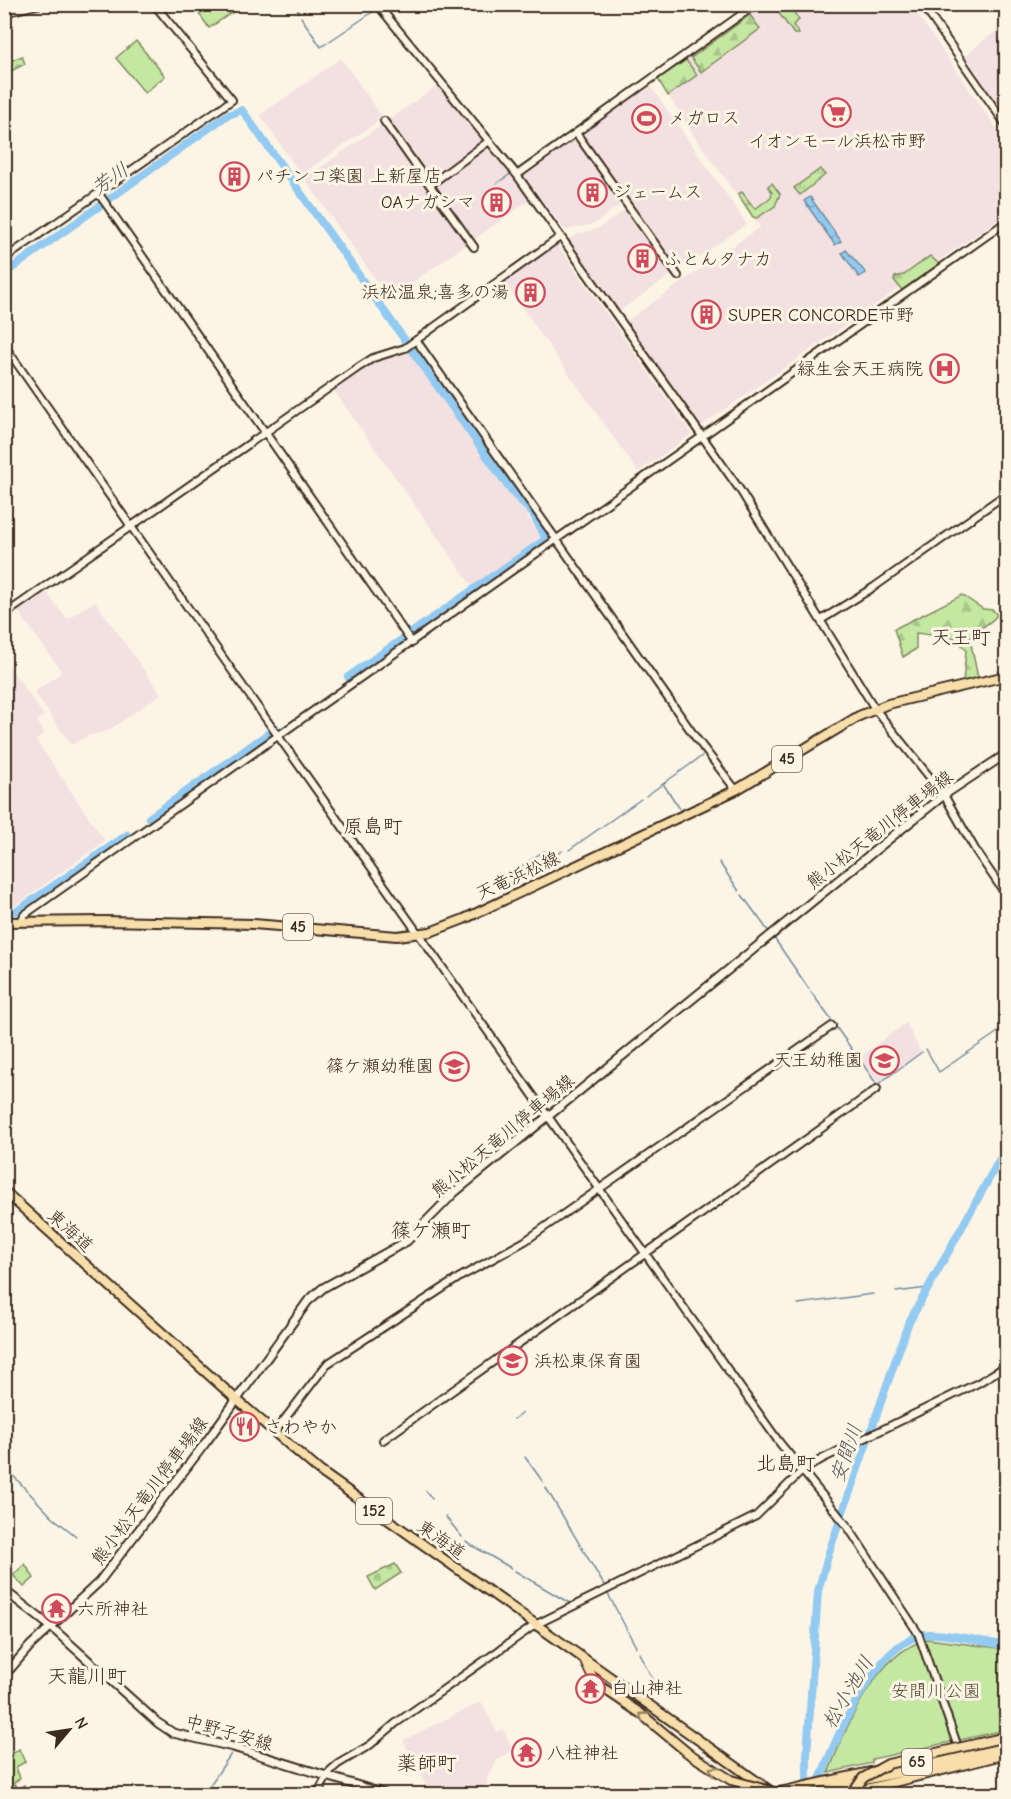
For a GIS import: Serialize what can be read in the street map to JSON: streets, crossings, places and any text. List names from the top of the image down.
{
  "streets": {
    "main road": [
      "45",
      "熊小松天竜川停車場線",
      "天竜浜松線",
      "東海道",
      "152",
      "中野子安線",
      "65"
    ]
  },
  "crossings": [
    ["熊小松天竜川停車場線", "東海道"],
    ["熊小松天竜川停車場線", "中野子安線"],
    ["東海道", "65"]
  ],
  "districts": [
    "天王町",
    "原島町",
    "篠ケ瀬町",
    "北島町",
    "天龍川町",
    "薬師町"
  ],
  "water": ["芳川", "安間川", "松小池川"],
  "parks": ["安間川公園"],
  "places": {
    "supermarket": ["イオンモール浜松市野"],
    "sports": ["メガロス"],
    "building": [
      "パチンコ楽園 上新屋店",
      "ジェームス",
      "OAナガシマ",
      "ふとんタナカ",
      "浜松温泉;喜多の湯",
      "SUPER CONCORDE市野"
    ],
    "hospital": ["緑生会天王病院"],
    "school or university": ["天王幼稚園", "篠ケ瀬幼稚園", "浜松東保育園"],
    "restaurant": ["さわやか"],
    "temple": ["六所神社", "白山神社", "八柱神社"]
  },
  "north": "top right"
}
